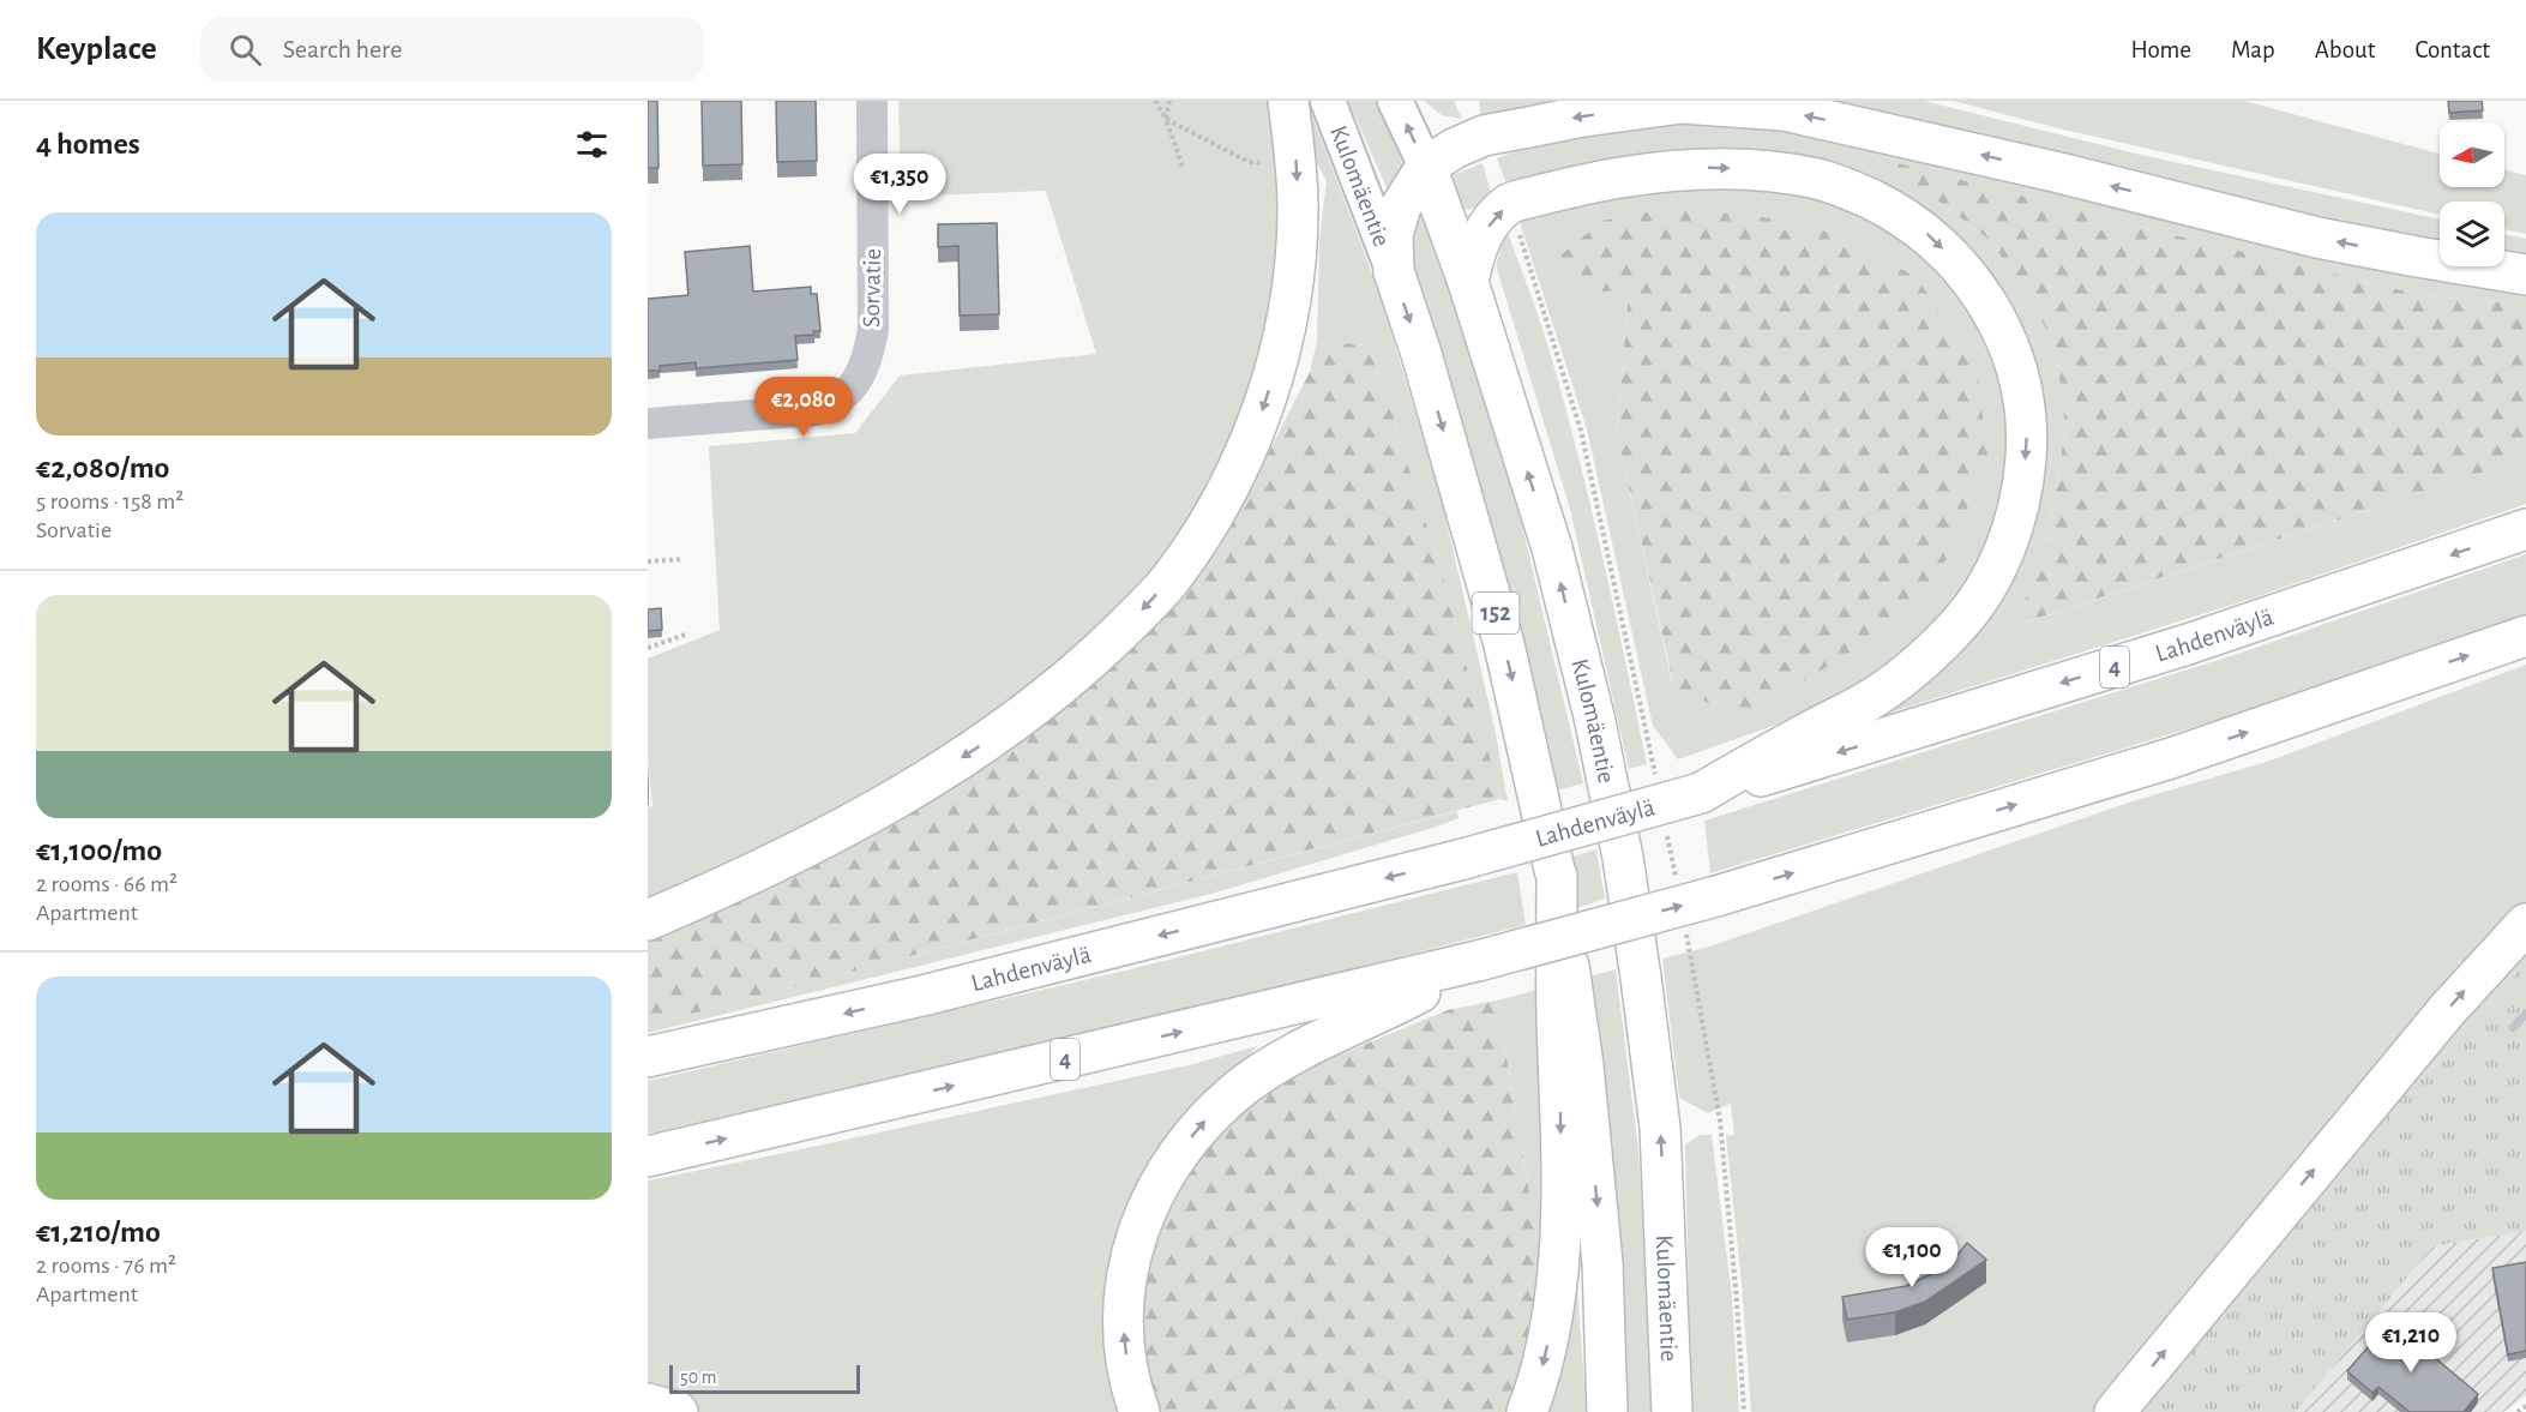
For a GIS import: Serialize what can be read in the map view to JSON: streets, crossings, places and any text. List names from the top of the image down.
{
  "streets": {
    "main road": [
      "Kulomäentie",
      "152",
      "Lahdenväylä",
      "4"
    ],
    "street": ["Sorvatie"]
  },
  "scale_bar": "50 m",
  "north": "left",
  "page": {
    "header": "Keyplace",
    "search": "Search here",
    "nav": [
      "Home",
      "Map",
      "About",
      "Contact"
    ],
    "heading": "4 homes",
    "price": [
      "€1,350",
      "€2,080",
      "€1,100",
      "€1,210"
    ],
    "list": [
      {
        "name": "€2,080/mo",
        "note": "5 rooms · 158 m² · Sorvatie"
      },
      {
        "name": "€1,100/mo",
        "note": "2 rooms · 66 m² · Apartment"
      },
      {
        "name": "€1,210/mo",
        "note": "2 rooms · 76 m² · Apartment"
      }
    ],
    "scale": "50 m"
  }
}
